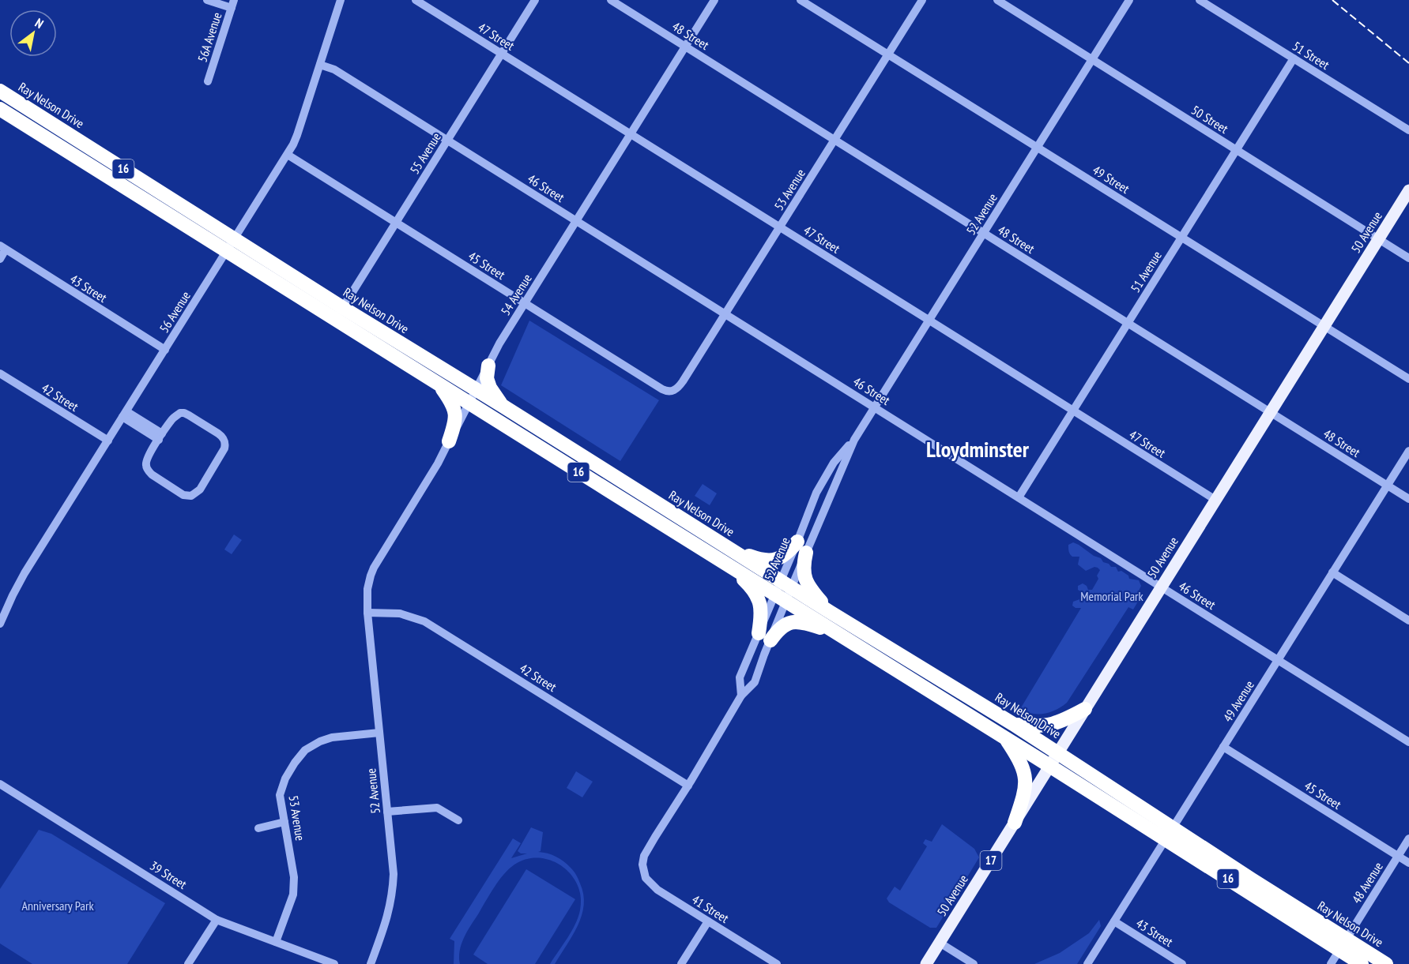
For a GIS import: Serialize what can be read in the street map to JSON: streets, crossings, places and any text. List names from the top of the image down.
{
  "streets": {
    "highway": ["Ray Nelson Drive", "16"],
    "main road": ["50 Avenue", "17"],
    "street": [
      "48 Street",
      "47 Street",
      "56A Avenue",
      "51 Street",
      "50 Street",
      "55 Avenue",
      "49 Street",
      "46 Street",
      "53 Avenue",
      "52 Avenue",
      "45 Street",
      "51 Avenue",
      "43 Street",
      "54 Avenue",
      "56 Avenue",
      "42 Street",
      "49 Avenue",
      "39 Street",
      "48 Avenue",
      "41 Street"
    ]
  },
  "crossings": [
    ["48 Street", "53 Avenue"],
    ["48 Street", "52 Avenue"],
    ["48 Street", "50 Avenue"],
    ["48 Street", "51 Avenue"],
    ["48 Street", "54 Avenue"],
    ["48 Street", "49 Avenue"],
    ["47 Street", "55 Avenue"],
    ["47 Street", "53 Avenue"],
    ["47 Street", "52 Avenue"],
    ["47 Street", "50 Avenue"],
    ["47 Street", "51 Avenue"],
    ["47 Street", "54 Avenue"],
    ["51 Street", "51 Avenue"],
    ["Ray Nelson Drive", "55 Avenue"],
    ["Ray Nelson Drive", "52 Avenue"],
    ["Ray Nelson Drive", "50 Avenue"],
    ["Ray Nelson Drive", "54 Avenue"],
    ["Ray Nelson Drive", "56 Avenue"],
    ["Ray Nelson Drive", "49 Avenue"],
    ["Ray Nelson Drive", "48 Avenue"],
    ["50 Street", "52 Avenue"],
    ["50 Street", "50 Avenue"],
    ["50 Street", "51 Avenue"],
    ["55 Avenue", "46 Street"],
    ["55 Avenue", "45 Street"],
    ["49 Street", "53 Avenue"],
    ["49 Street", "52 Avenue"],
    ["49 Street", "50 Avenue"],
    ["49 Street", "51 Avenue"],
    ["46 Street", "53 Avenue"],
    ["46 Street", "52 Avenue"],
    ["46 Street", "50 Avenue"],
    ["46 Street", "51 Avenue"],
    ["46 Street", "54 Avenue"],
    ["46 Street", "56 Avenue"],
    ["46 Street", "49 Avenue"],
    ["53 Avenue", "52 Avenue"],
    ["53 Avenue", "45 Street"],
    ["53 Avenue", "39 Street"],
    ["52 Avenue", "54 Avenue"],
    ["52 Avenue", "42 Street"],
    ["52 Avenue", "41 Street"],
    ["45 Street", "54 Avenue"],
    ["45 Street", "56 Avenue"],
    ["45 Street", "49 Avenue"],
    ["45 Street", "48 Avenue"],
    ["43 Street", "56 Avenue"],
    ["43 Street", "49 Avenue"],
    ["54 Avenue", "42 Street"],
    ["56 Avenue", "42 Street"]
  ],
  "districts": ["Lloydminster"],
  "parks": ["Memorial Park", "Anniversary Park"],
  "north": "top right"
}
